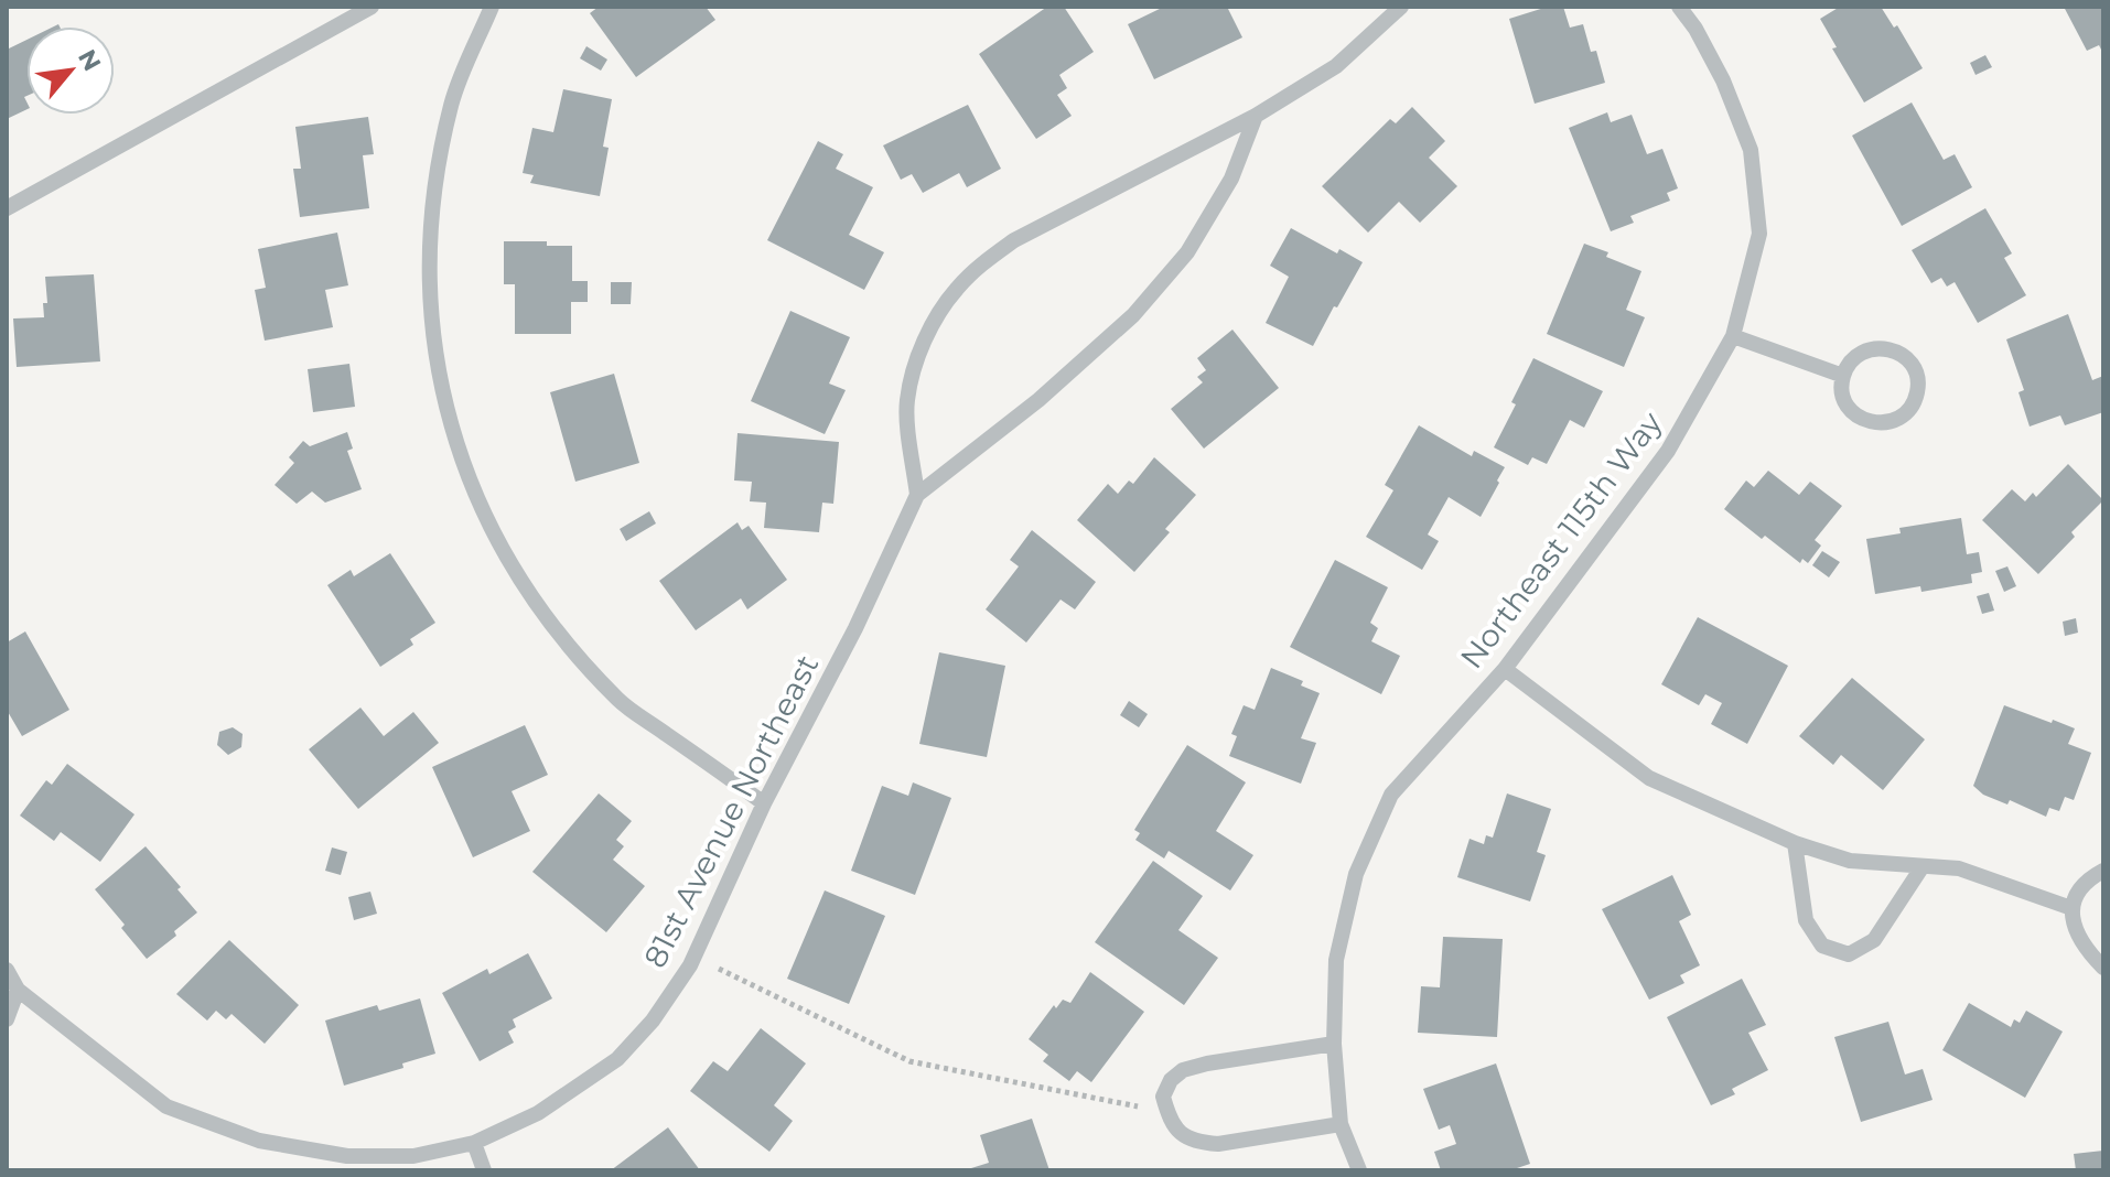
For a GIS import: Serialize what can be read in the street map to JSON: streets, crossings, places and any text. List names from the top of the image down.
{
  "streets": {
    "street": ["Northeast 115th Way", "81st Avenue Northeast"]
  },
  "north": "top right"
}
